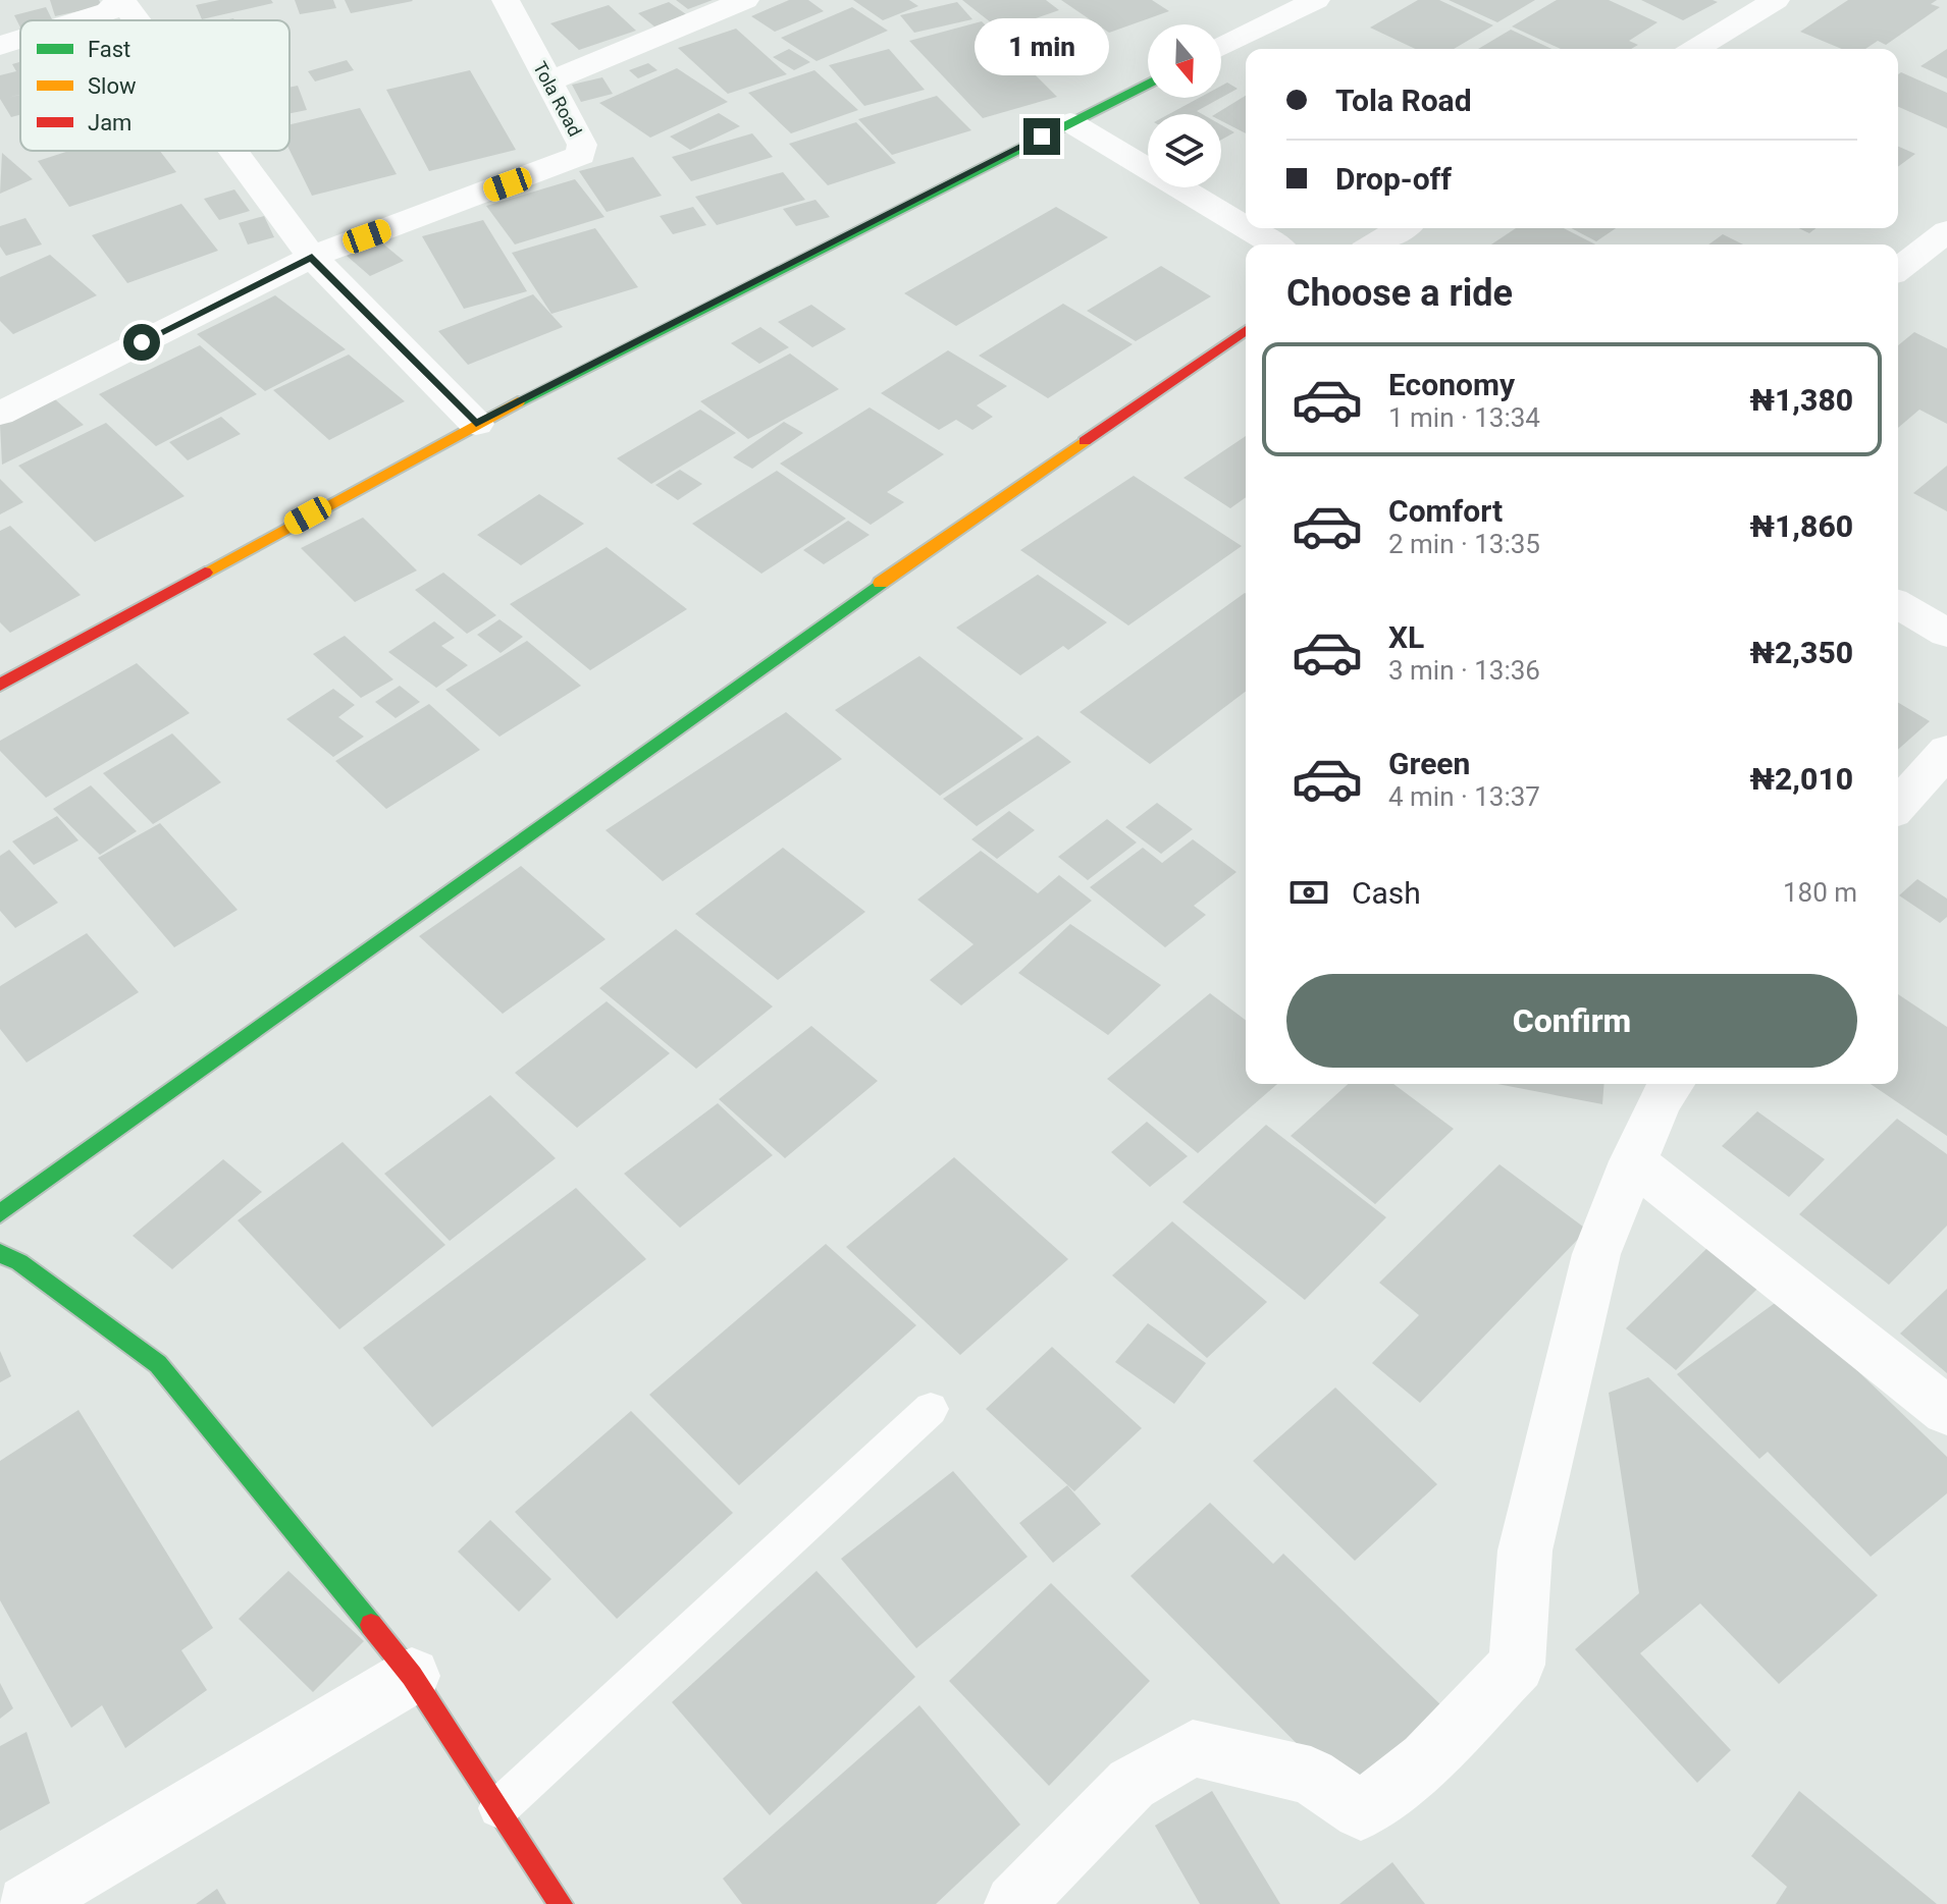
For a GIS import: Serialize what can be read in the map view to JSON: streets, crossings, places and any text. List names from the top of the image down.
{
  "streets": {
    "street": ["Tola Road"]
  },
  "legend": ["Fast", "Slow", "Jam"],
  "north": "bottom",
  "page": {
    "bubble": "1 min",
    "banner": ["Tola Road", "Drop-off"],
    "heading": "Choose a ride",
    "list": [
      {
        "name": "Economy",
        "note": "1 min · 13:34",
        "value": "₦1,380"
      },
      {
        "name": "Comfort",
        "note": "2 min · 13:35",
        "value": "₦1,860"
      },
      {
        "name": "XL",
        "note": "3 min · 13:36",
        "value": "₦2,350"
      },
      {
        "name": "Green",
        "note": "4 min · 13:37",
        "value": "₦2,010"
      }
    ],
    "pay": ["Cash", "180 m"],
    "buttons": "Confirm"
  }
}
